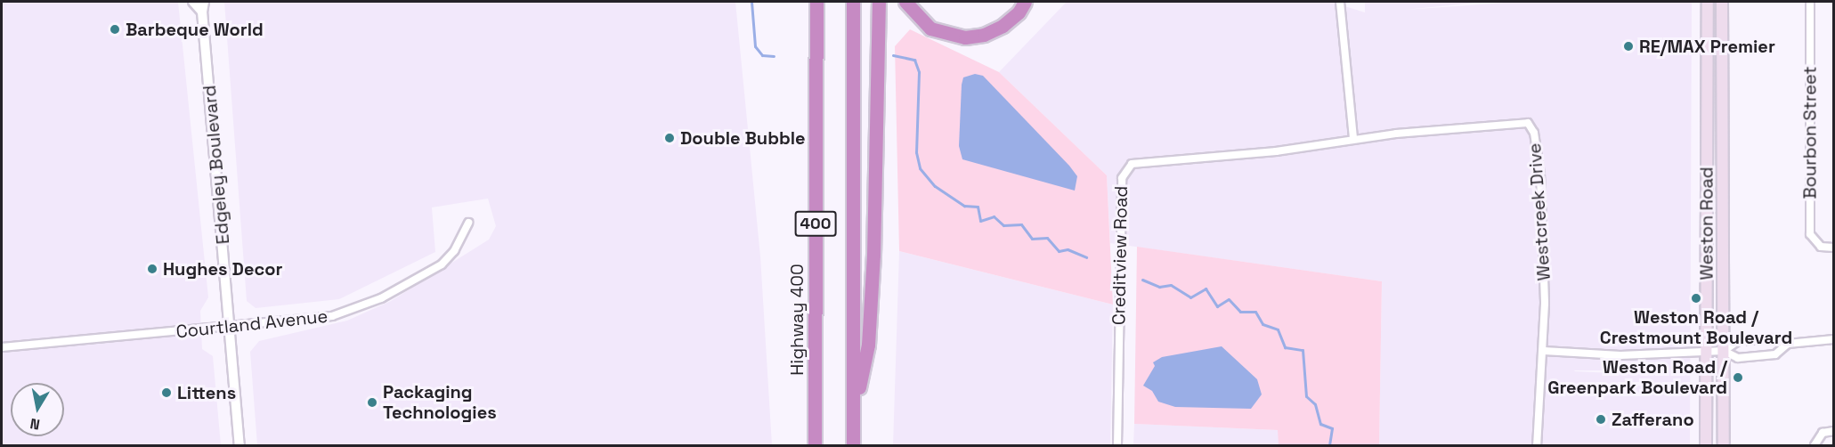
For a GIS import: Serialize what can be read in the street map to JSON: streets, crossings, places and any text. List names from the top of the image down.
{
  "streets": {
    "highway": ["400", "Highway 400"],
    "main road": ["Weston Road"],
    "street": [
      "Bourbon Street",
      "Edgeley Boulevard",
      "Westcreek Drive",
      "Creditview Road",
      "Courtland Avenue"
    ]
  },
  "crossings": [
    ["Edgeley Boulevard", "Courtland Avenue"],
    ["Westcreek Drive", "Creditview Road"]
  ],
  "places": [
    "Barbeque World",
    "RE/MAX Premier",
    "Double Bubble",
    "Hughes Decor",
    "Weston Road / Crestmount Boulevard",
    "Weston Road / Greenpark Boulevard",
    "Littens",
    "Packaging Technologies",
    "Zafferano"
  ],
  "north": "bottom"
}
